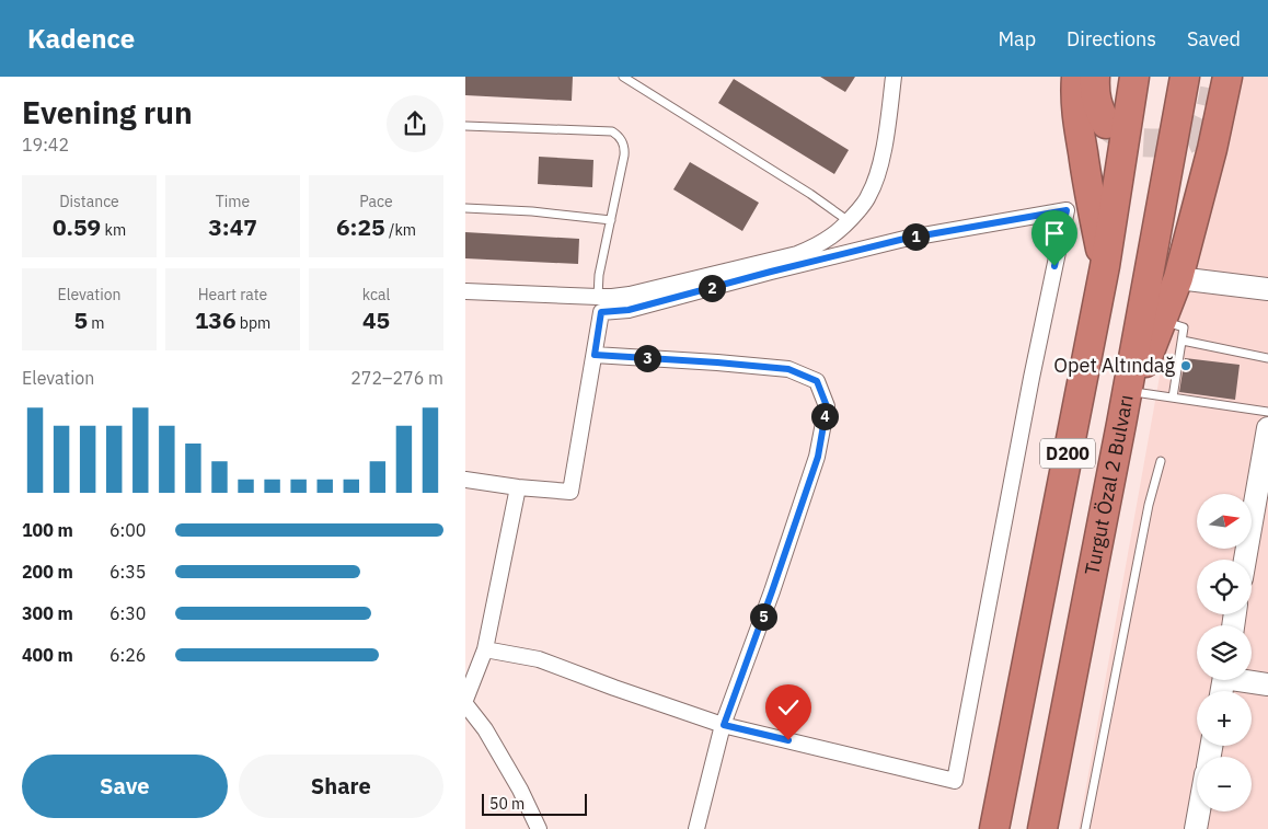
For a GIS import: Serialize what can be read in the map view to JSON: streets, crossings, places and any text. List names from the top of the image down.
{
  "streets": {
    "highway": ["D200", "Turgut Özal 2 Bulvarı"]
  },
  "places": ["Opet Altındağ"],
  "scale_bar": "50 m",
  "north": "right",
  "page": {
    "header": "Kadence",
    "nav": ["Map", "Directions", "Saved"],
    "heading": ["Evening run", "19:42"],
    "stats": [
      ["Distance", "0.59 km"],
      ["Time", "3:47"],
      ["Pace", "6:25 /km"],
      ["Elevation", "5 m"],
      ["Heart rate", "136 bpm"],
      ["kcal", "45"]
    ],
    "pins": [
      "1",
      "2",
      "3",
      "4",
      "5"
    ],
    "chart": ["Elevation", "272–276 m"],
    "map_buttons": ["+", "−"],
    "list": [
      {
        "name": "100 m",
        "note": "6:00"
      },
      {
        "name": "200 m",
        "note": "6:35"
      },
      {
        "name": "300 m",
        "note": "6:30"
      },
      {
        "name": "400 m",
        "note": "6:26"
      }
    ],
    "buttons": ["Save", "Share"],
    "scale": "50 m"
  }
}
